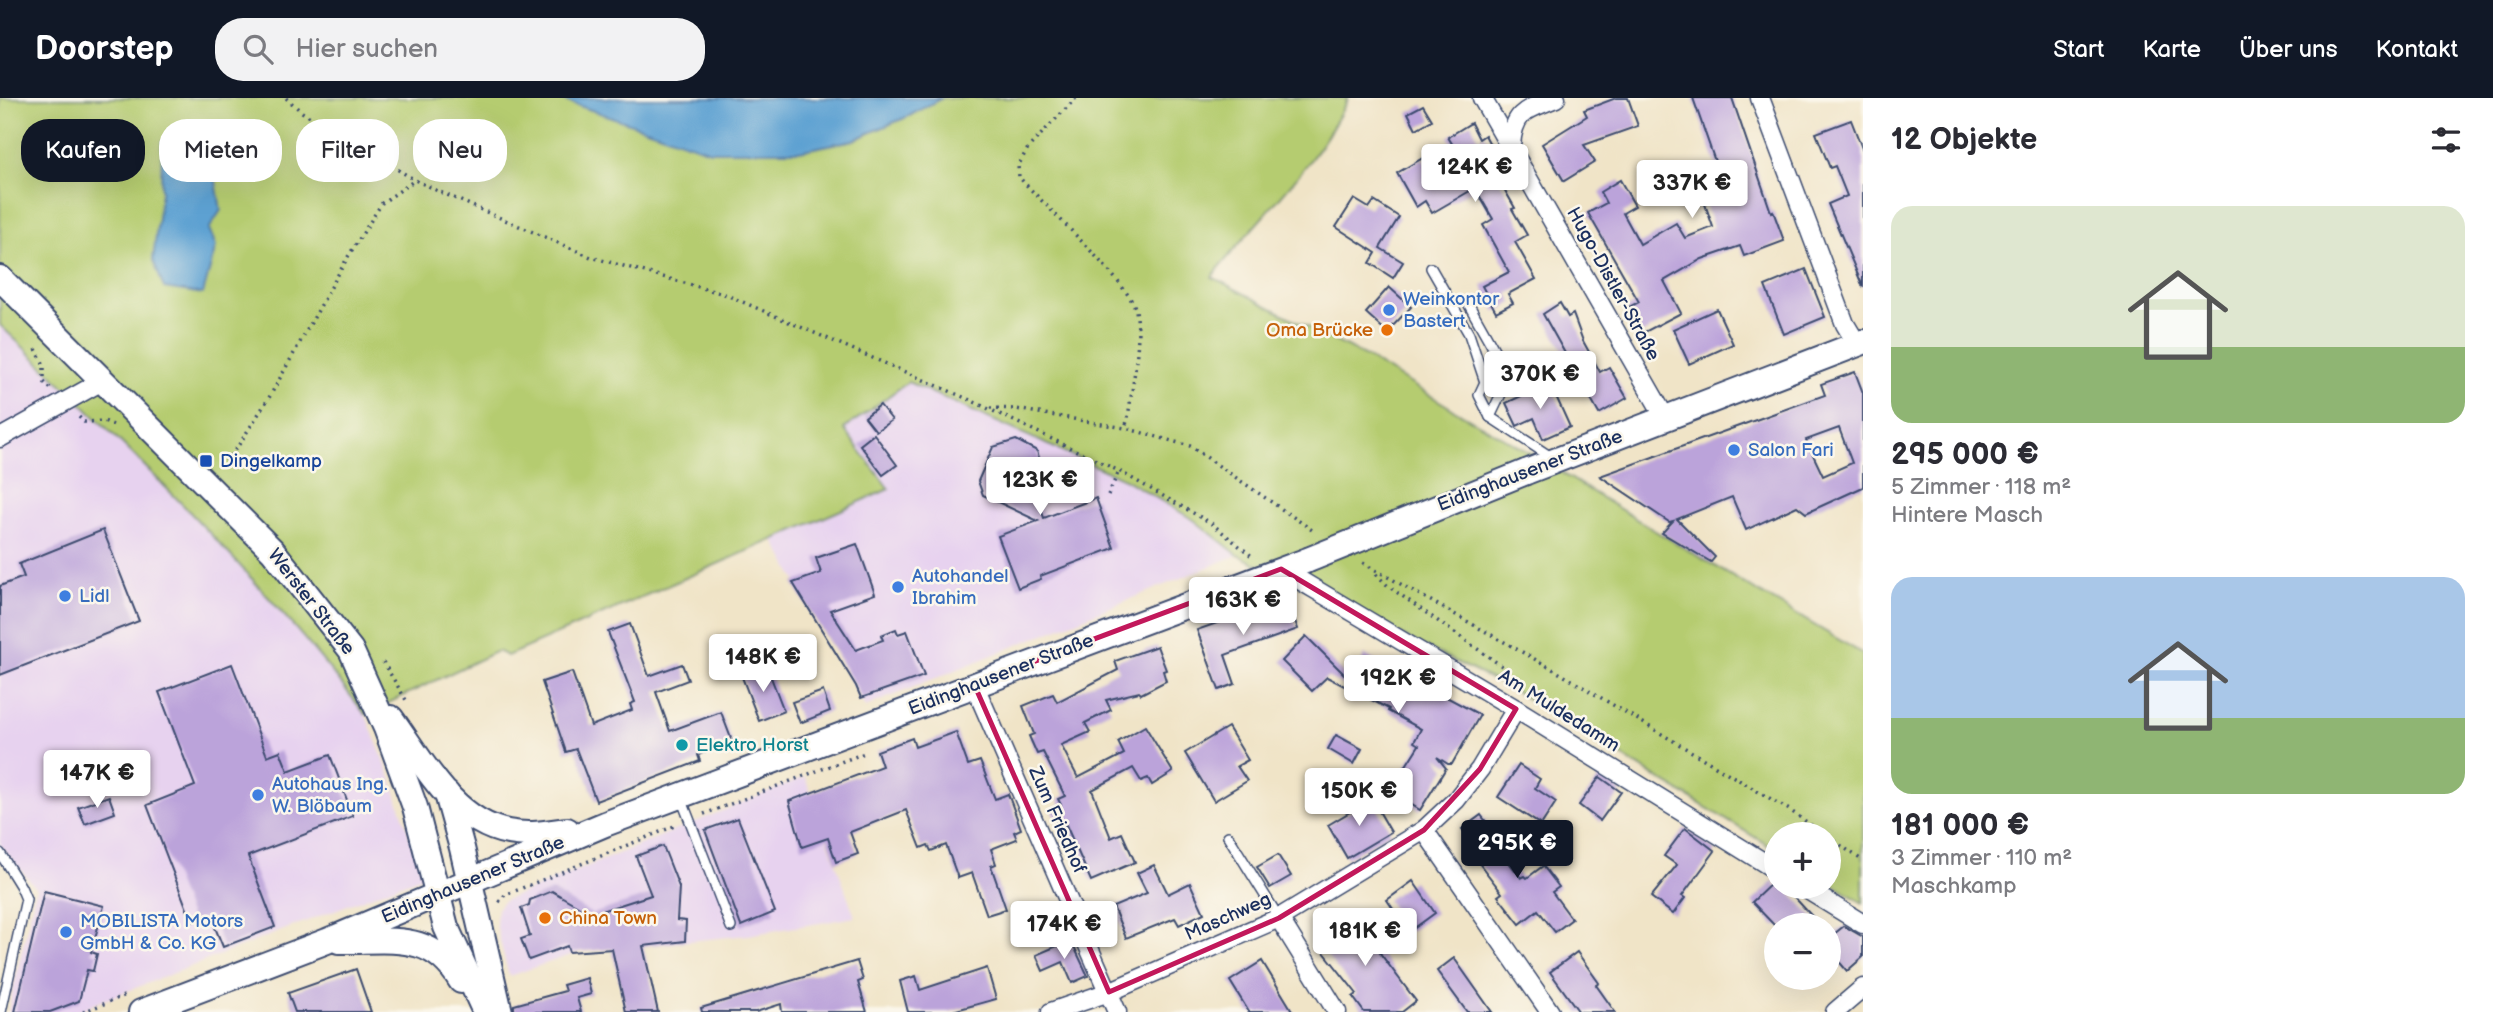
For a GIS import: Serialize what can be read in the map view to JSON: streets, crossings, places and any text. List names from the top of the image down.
{
  "streets": {
    "main road": ["Eidinghausener Straße", "Werster Straße"],
    "street": [
      "Hugo-Distler-Straße",
      "Am Muldedamm",
      "Zum Friedhof",
      "Maschweg"
    ]
  },
  "crossings": [
    ["Hugo-Distler-Straße", "Eidinghausener Straße"],
    ["Eidinghausener Straße", "Werster Straße"],
    ["Eidinghausener Straße", "Am Muldedamm"],
    ["Eidinghausener Straße", "Zum Friedhof"],
    ["Am Muldedamm", "Maschweg"],
    ["Zum Friedhof", "Maschweg"]
  ],
  "places": {
    "other": [
      "Weinkontor Bastert",
      "Oma Brücke",
      "Salon Fari",
      "Autohandel Ibrahim",
      "Lidl",
      "Elektro Horst",
      "Autohaus Ing. W. Blöbaum",
      "China Town",
      "MOBILISTA Motors GmbH & Co. KG"
    ],
    "transit": ["Dingelkamp"]
  },
  "page": {
    "header": "Doorstep",
    "search": "Hier suchen",
    "nav": [
      "Start",
      "Karte",
      "Über uns",
      "Kontakt"
    ],
    "heading": "12 Objekte",
    "chip": [
      "Kaufen",
      "Mieten",
      "Filter",
      "Neu"
    ],
    "price": [
      "124K €",
      "337K €",
      "370K €",
      "123K €",
      "163K €",
      "148K €",
      "192K €",
      "147K €",
      "150K €",
      "295K €",
      "174K €",
      "181K €"
    ],
    "list": [
      {
        "name": "295 000 €",
        "note": "5 Zimmer · 118 m² · Hintere Masch"
      },
      {
        "name": "181 000 €",
        "note": "3 Zimmer · 110 m² · Maschkamp"
      }
    ],
    "map_buttons": ["+", "−"]
  }
}
